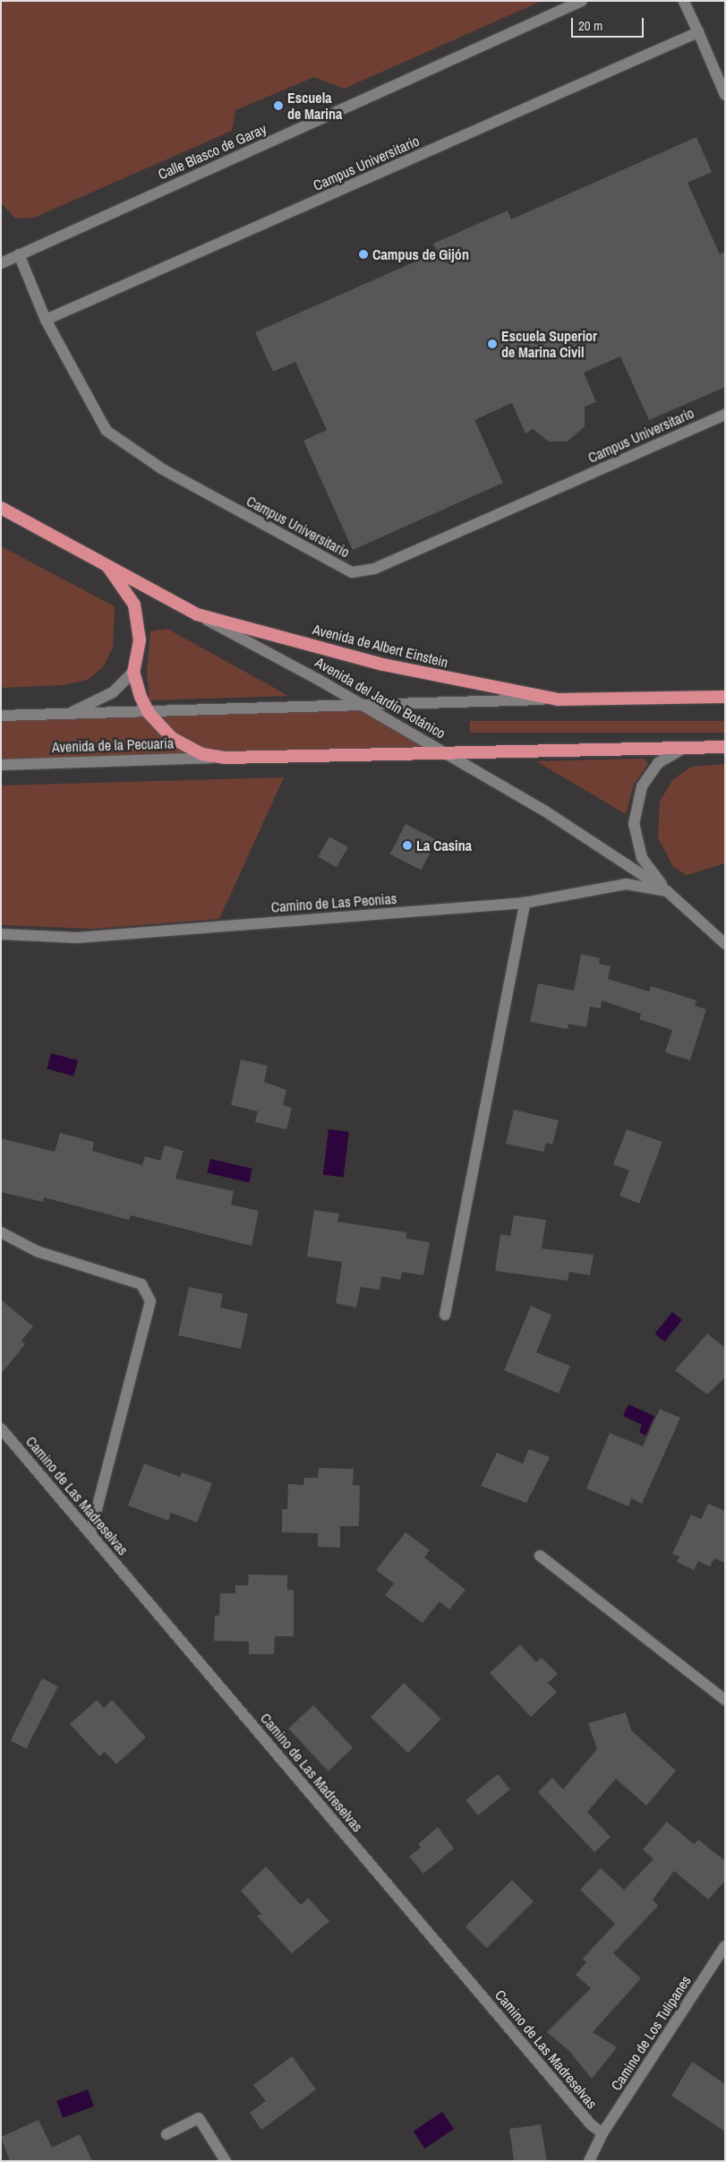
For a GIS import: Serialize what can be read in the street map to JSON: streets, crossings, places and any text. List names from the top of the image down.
{
  "streets": {
    "highway": ["Avenida de Albert Einstein", "Avenida del Jardín Botánico", "Avenida de la Pecuaria"],
    "street": [
      "Calle Blasco de Garay",
      "Campus Universitario",
      "Camino de Las Peonias",
      "Camino de Las Madreselvas",
      "Camino de Los Tulipanes"
    ]
  },
  "crossings": [
    ["Calle Blasco de Garay", "Campus Universitario"],
    ["Avenida de Albert Einstein", "Avenida del Jardín Botánico"],
    ["Avenida del Jardín Botánico", "Avenida de la Pecuaria"],
    ["Avenida del Jardín Botánico", "Camino de Las Peonias"],
    ["Camino de Las Madreselvas", "Camino de Los Tulipanes"]
  ],
  "places": [
    "Escuela de Marina",
    "Campus de Gijón",
    "Escuela Superior de Marina Civil",
    "La Casina"
  ],
  "scale_bar": "20 m"
}
